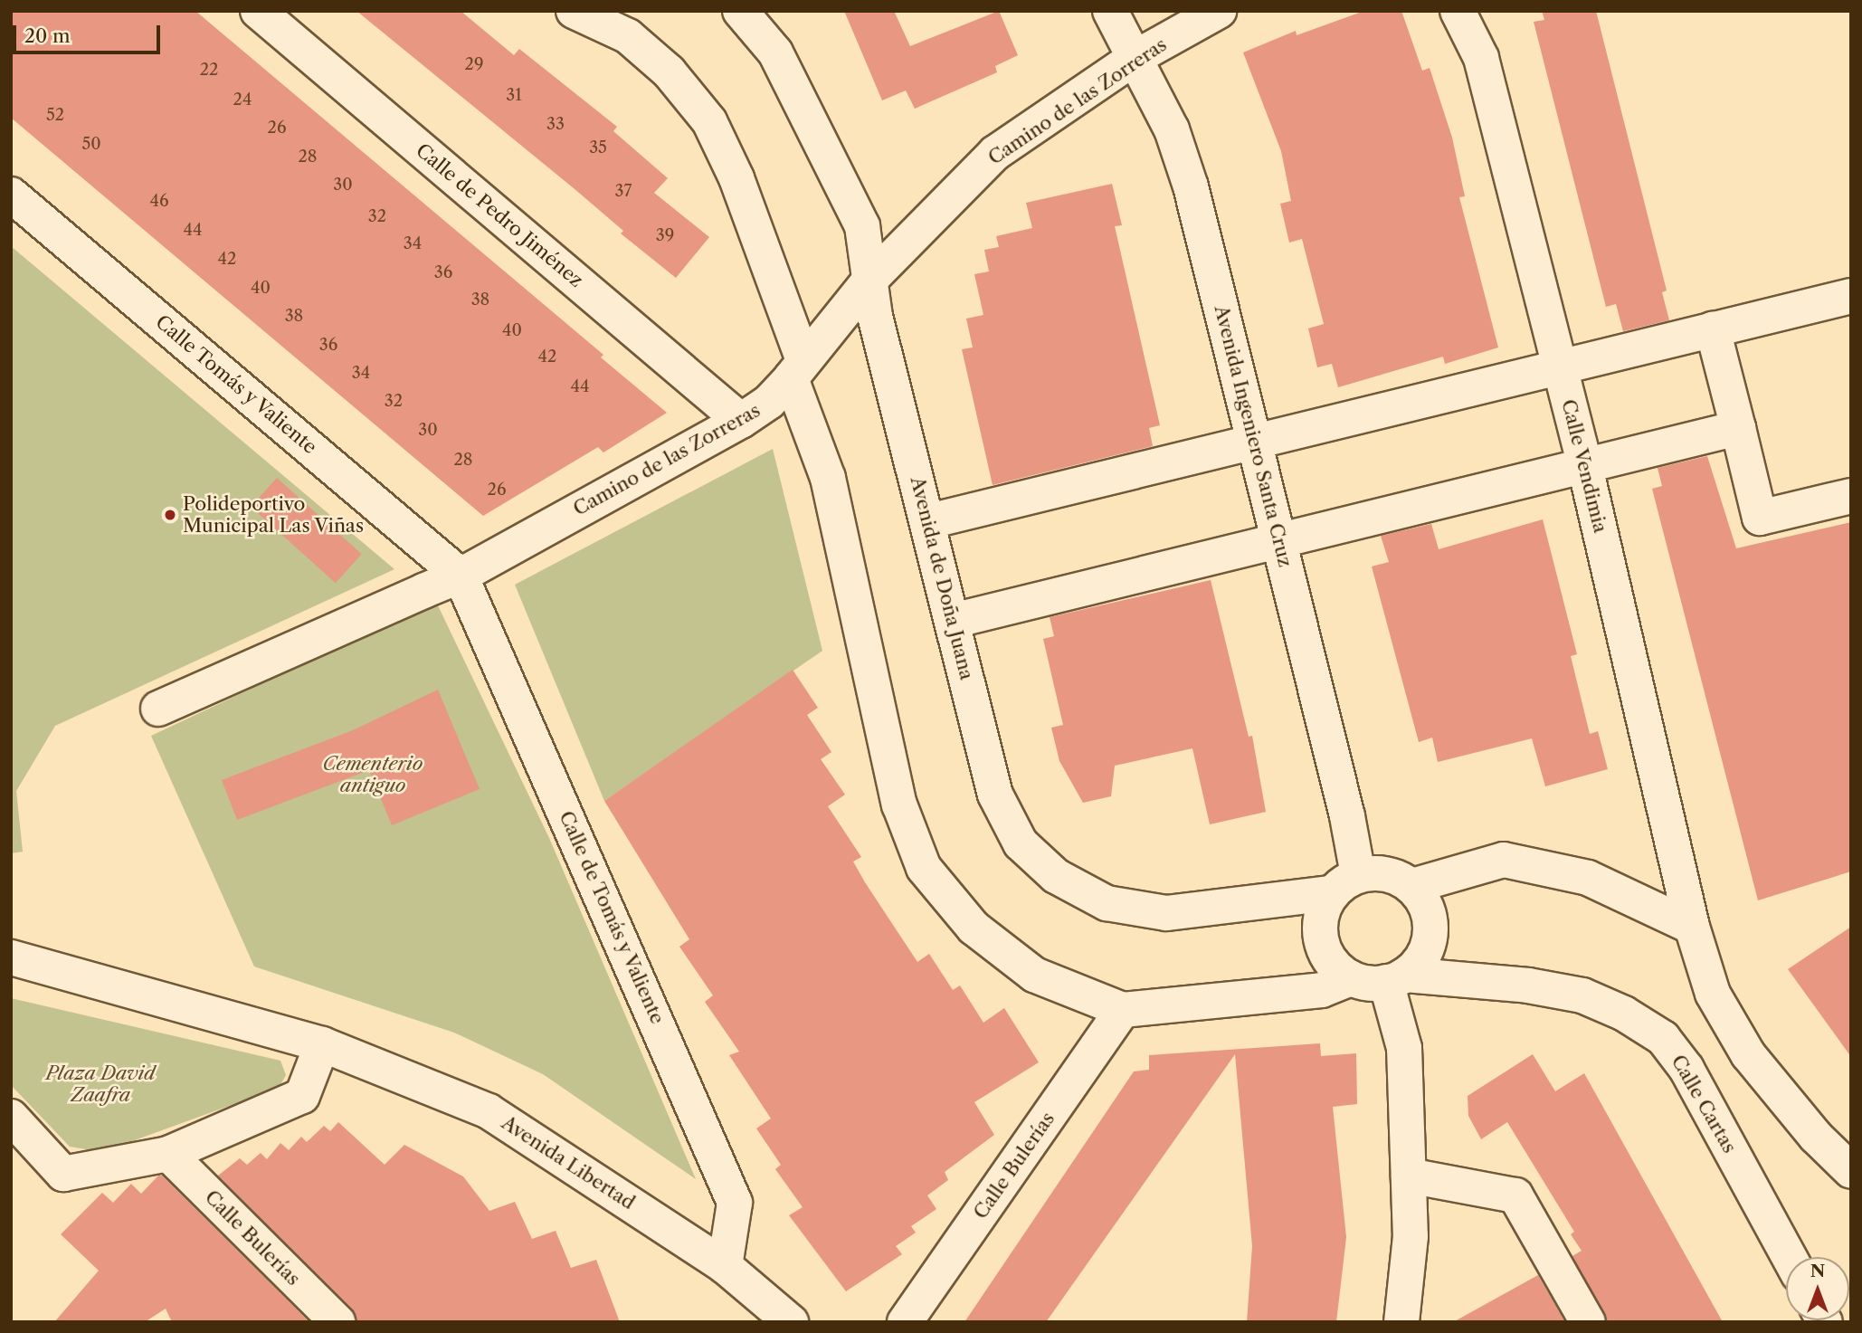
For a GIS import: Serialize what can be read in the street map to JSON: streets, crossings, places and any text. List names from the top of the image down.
{
  "streets": {
    "street": [
      "Camino de las Zorreras",
      "Calle de Pedro Jiménez",
      "Calle Tomás y Valiente",
      "Avenida Ingeniero Santa Cruz",
      "Calle Vendimia",
      "Avenida de Doña Juana",
      "Calle de Tomás y Valiente",
      "Calle Cartas",
      "Avenida Libertad",
      "Calle Bulerías"
    ]
  },
  "crossings": [
    ["Camino de las Zorreras", "Calle de Pedro Jiménez"],
    ["Camino de las Zorreras", "Calle Tomás y Valiente"],
    ["Camino de las Zorreras", "Avenida Ingeniero Santa Cruz"],
    ["Camino de las Zorreras", "Avenida de Doña Juana"],
    ["Camino de las Zorreras", "Calle de Tomás y Valiente"],
    ["Calle Tomás y Valiente", "Calle de Tomás y Valiente"],
    ["Avenida Ingeniero Santa Cruz", "Avenida de Doña Juana"],
    ["Avenida Ingeniero Santa Cruz", "Calle Cartas"],
    ["Avenida de Doña Juana", "Calle Cartas"],
    ["Calle de Tomás y Valiente", "Avenida Libertad"]
  ],
  "parks": ["Cementerio antiguo", "Plaza David Zaafra"],
  "places": ["Polideportivo Municipal Las Viñas"],
  "house_numbers": [
    "29",
    "22",
    "31",
    "24",
    "52",
    "33",
    "26",
    "50",
    "35",
    "28",
    "30",
    "37",
    "46",
    "32",
    "44",
    "39",
    "34",
    "42",
    "36",
    "40",
    "38",
    "38",
    "40",
    "36",
    "42",
    "34",
    "44",
    "32",
    "30",
    "28",
    "26"
  ],
  "scale_bar": "20 m",
  "north": "top"
}
